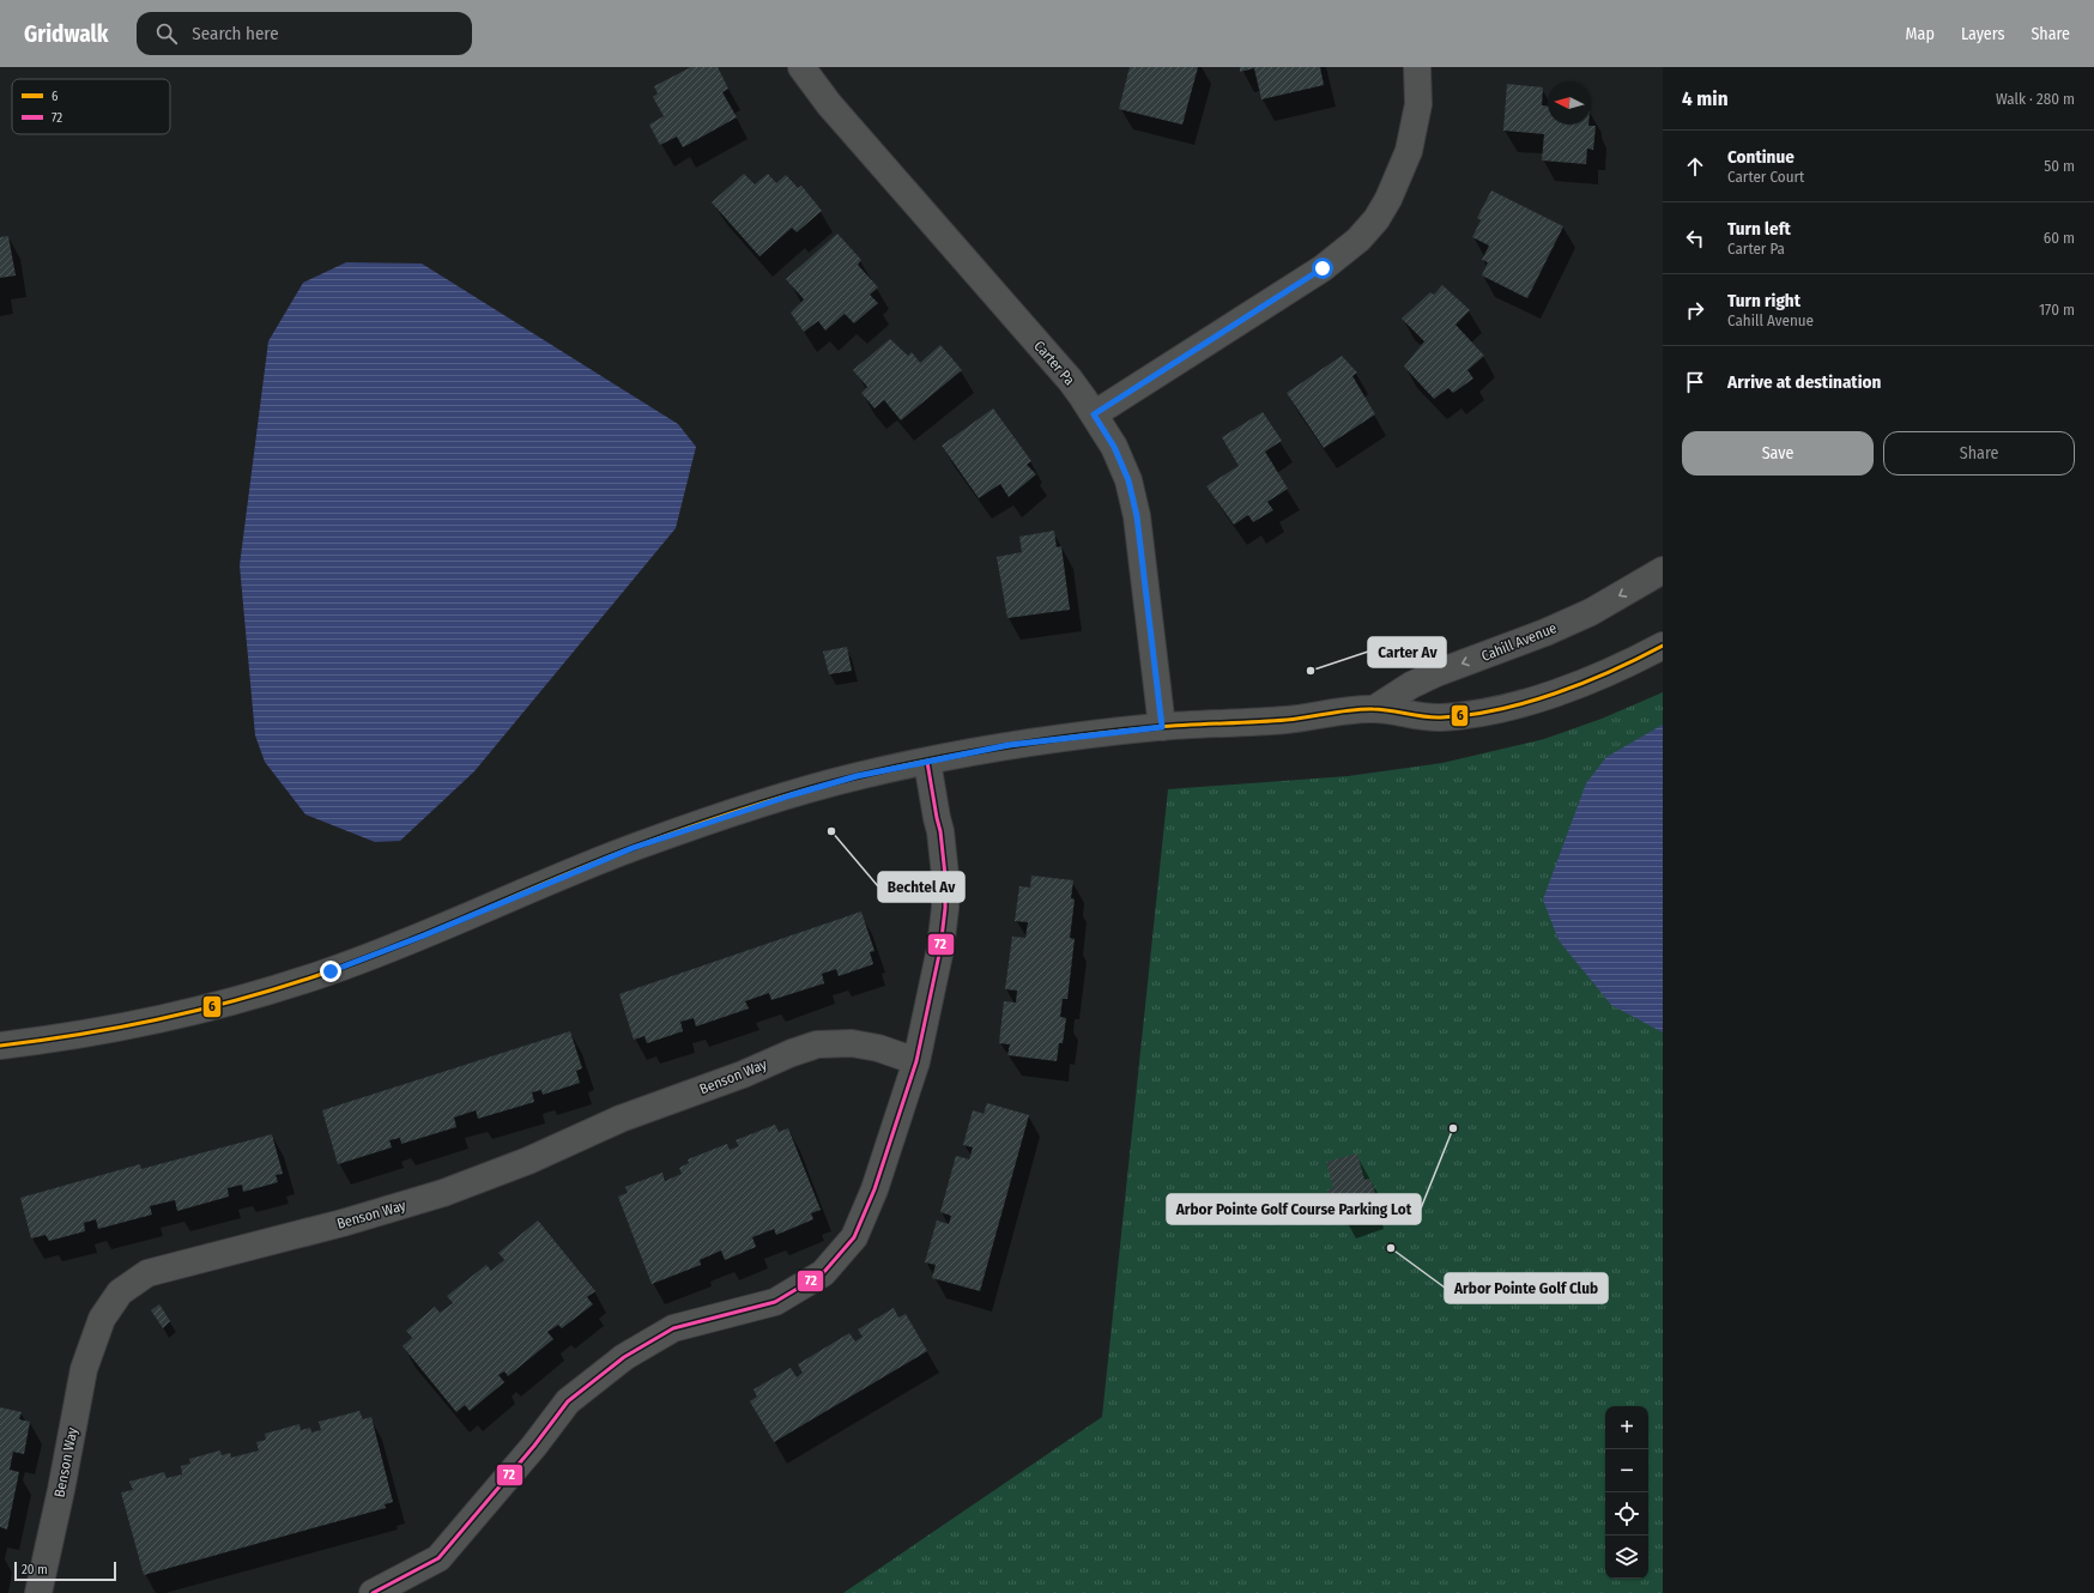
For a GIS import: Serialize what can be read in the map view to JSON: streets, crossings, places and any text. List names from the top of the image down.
{
  "streets": {
    "street": ["Carter Pa", "Cahill Avenue", "Benson Way"]
  },
  "crossings": [
    ["Carter Pa", "Cahill Avenue"]
  ],
  "places": [
    "Carter Av",
    "Bechtel Av",
    "Arbor Pointe Golf Course Parking Lot",
    "Arbor Pointe Golf Club"
  ],
  "lines": ["transit line 6", "transit line 72"],
  "legend": ["6", "72"],
  "scale_bar": "20 m",
  "north": "left",
  "page": {
    "header": "Gridwalk",
    "search": "Search here",
    "nav": ["Map", "Layers", "Share"],
    "heading": ["4 min", "Walk · 280 m"],
    "list": [
      ["Continue", "Carter Court", "50 m"],
      ["Turn left", "Carter Pa", "60 m"],
      ["Turn right", "Cahill Avenue", "170 m"],
      "Arrive at destination"
    ],
    "buttons": ["Save", "Share"],
    "map_buttons": ["+", "−"],
    "scale": "20 m"
  }
}
